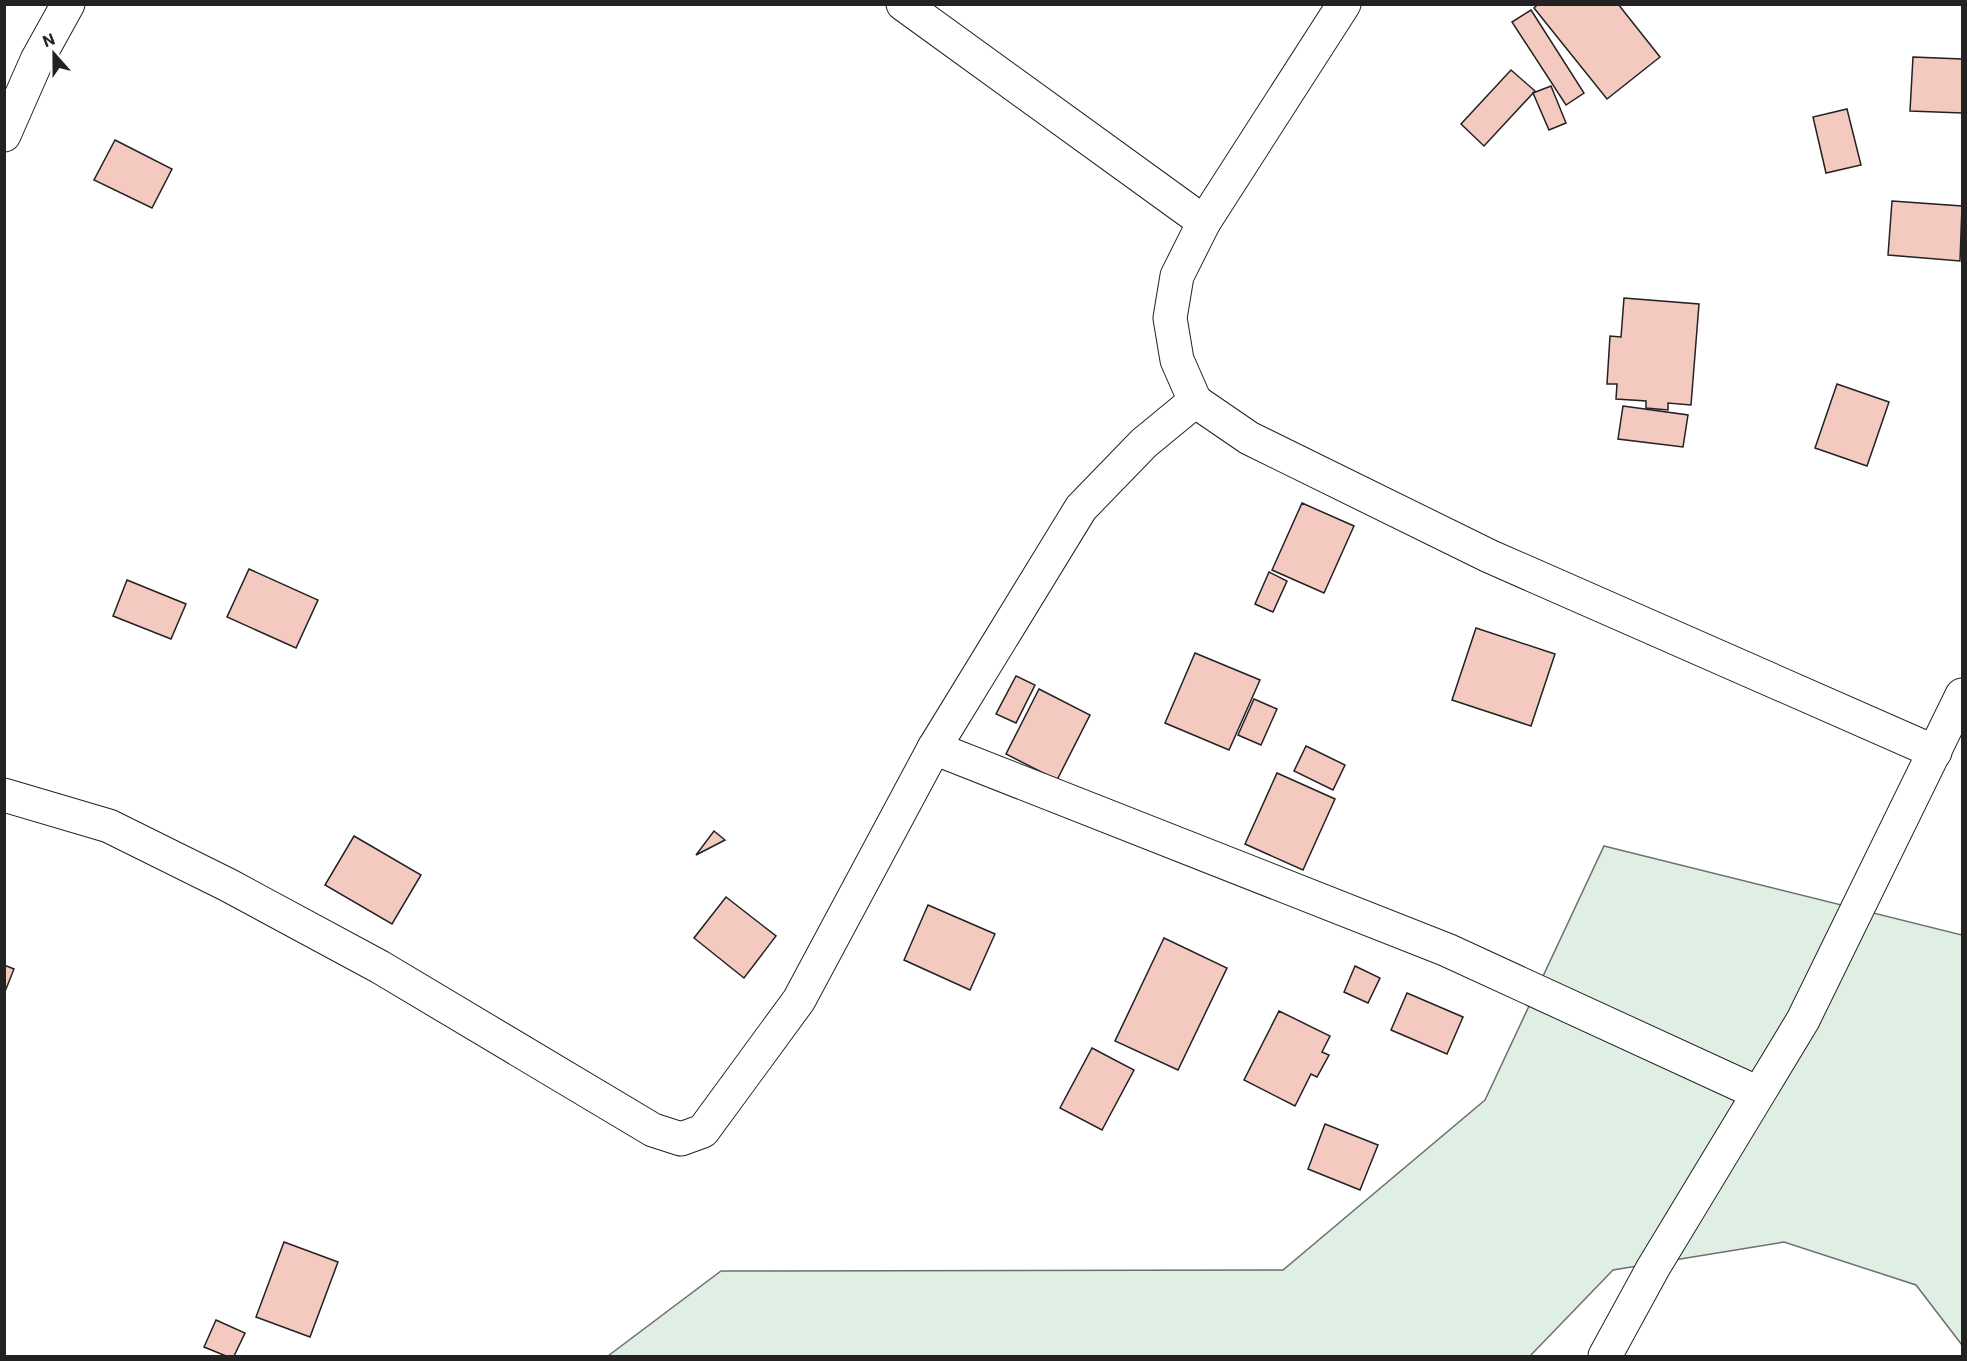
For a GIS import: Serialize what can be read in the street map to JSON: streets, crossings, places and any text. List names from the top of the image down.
{
  "north": "top"
}
